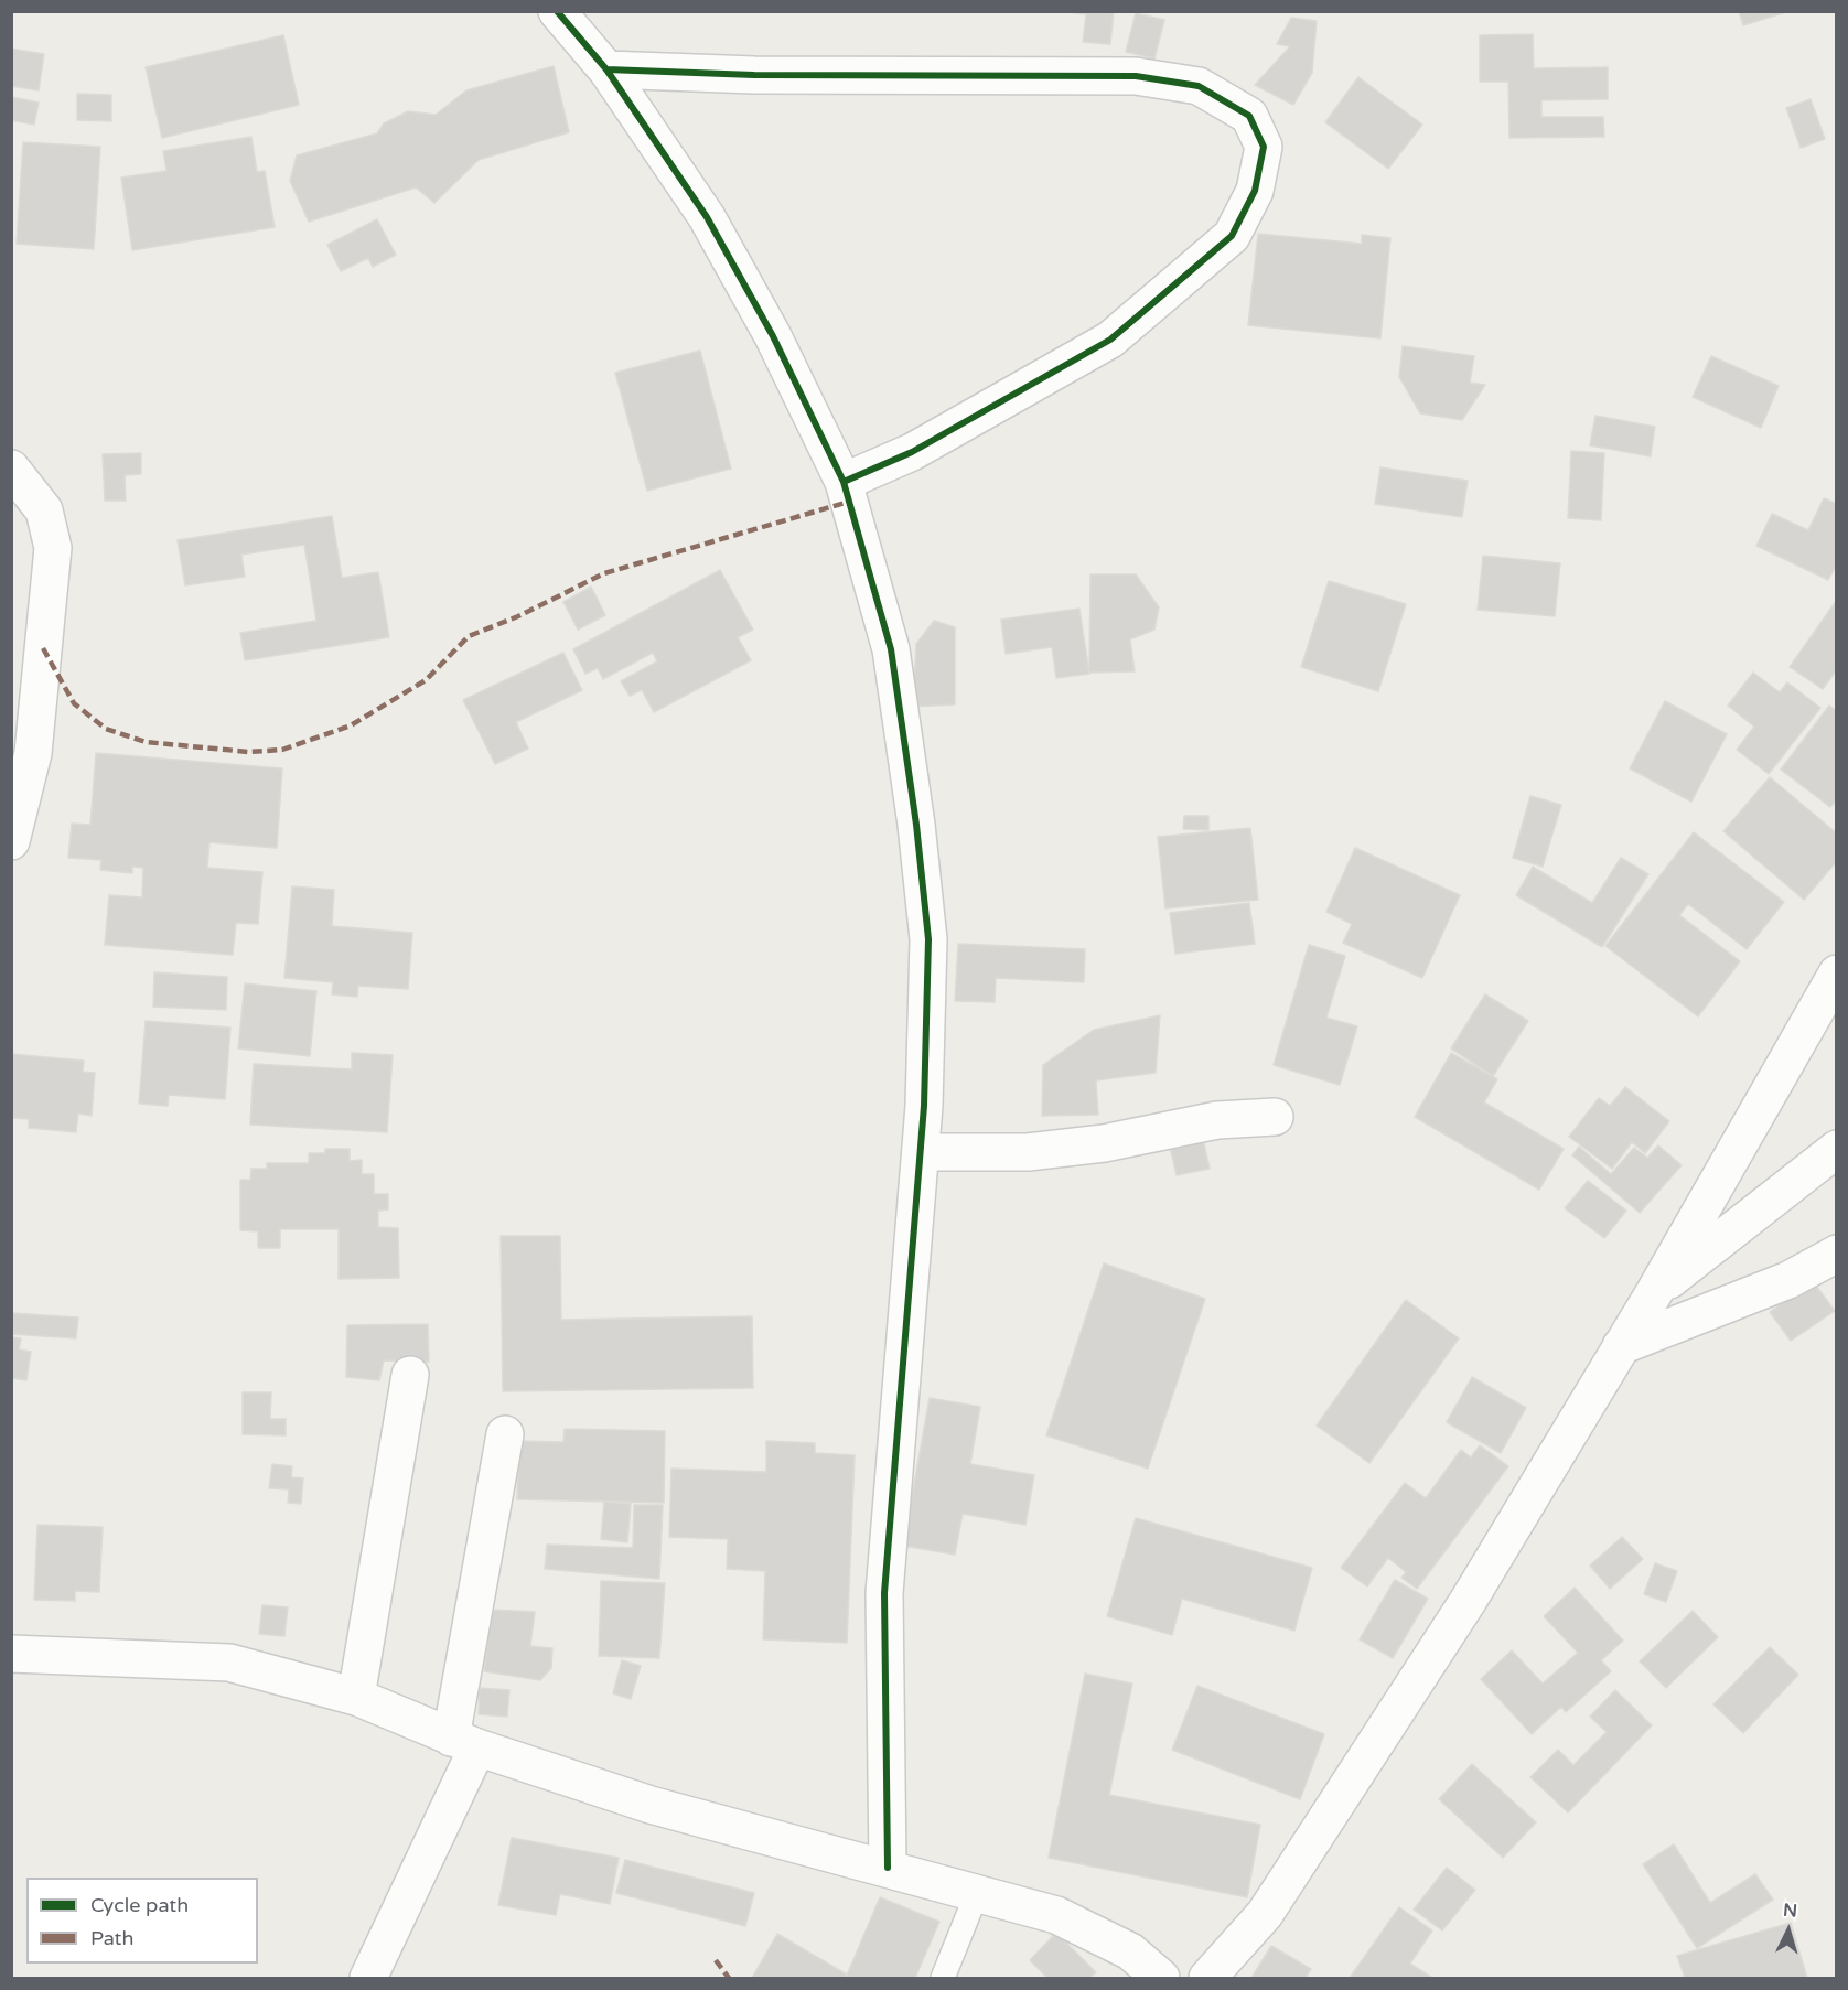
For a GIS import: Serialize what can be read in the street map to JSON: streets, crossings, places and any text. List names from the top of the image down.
{
  "legend": ["Cycle path", "Path"],
  "north": "top"
}
